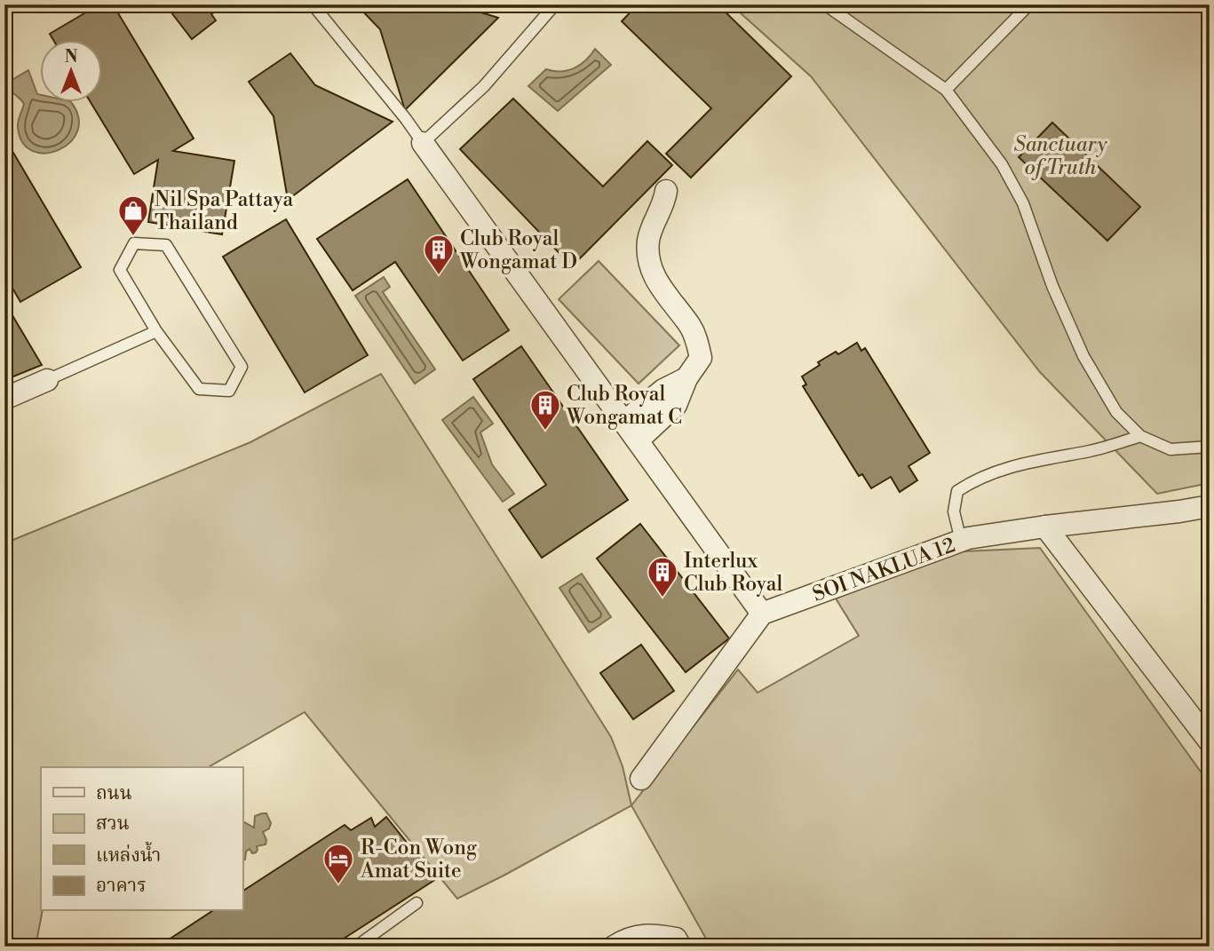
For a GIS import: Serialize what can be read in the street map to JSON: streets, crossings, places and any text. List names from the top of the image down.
{
  "streets": {
    "street": ["SOI NAKLUA 12"]
  },
  "parks": ["Sanctuary of Truth"],
  "places": {
    "shop": ["Nil Spa Pattaya Thailand"],
    "building": ["Club Royal Wongamat D", "Club Royal Wongamat C", "Interlux Club Royal"],
    "hotel": ["R-Con Wong Amat Suite"]
  },
  "legend": [
    "ถนน",
    "สวน",
    "แหล่งน้ำ",
    "อาคาร"
  ],
  "north": "top"
}
